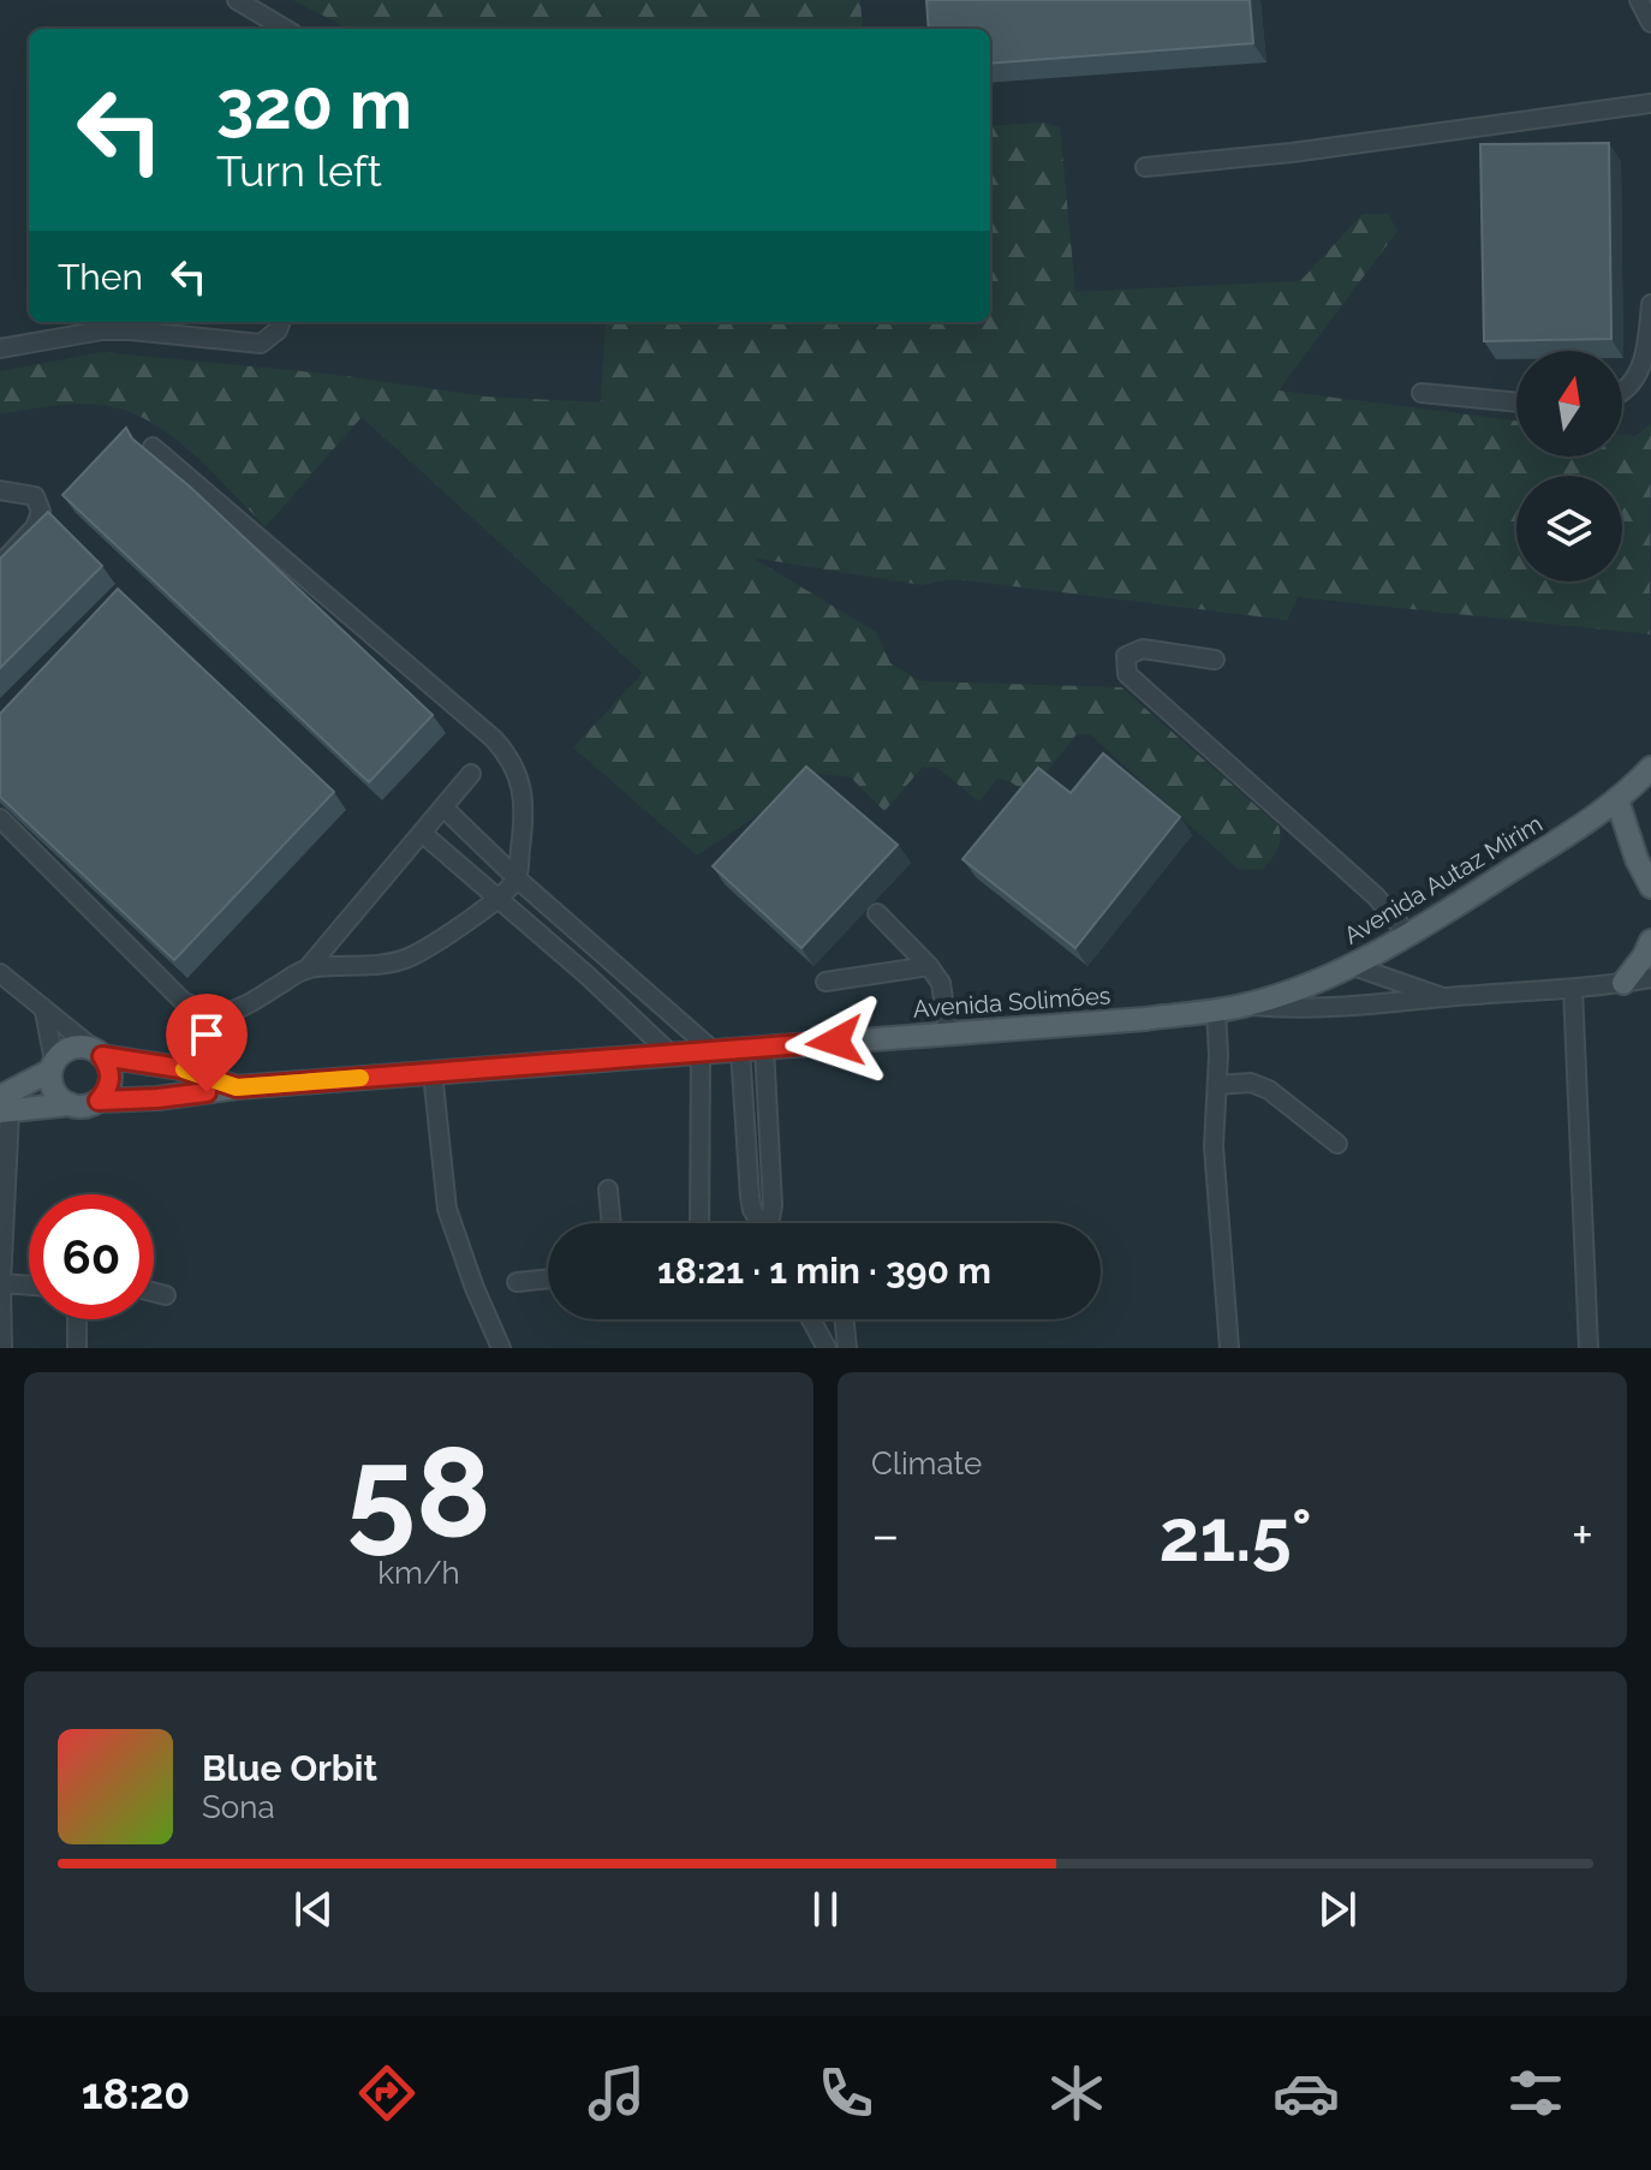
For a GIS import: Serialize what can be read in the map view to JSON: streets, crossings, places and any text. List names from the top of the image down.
{
  "streets": {
    "main road": ["Avenida Autaz Mirim", "Avenida Solimões"]
  },
  "crossings": [
    ["Avenida Autaz Mirim", "Avenida Solimões"]
  ],
  "north": "top",
  "page": {
    "turn": ["320 m", "Turn left"],
    "then": "Then",
    "limit": "60",
    "trip": "18:21 · 1 min · 390 m",
    "tile": [
      ["58", "km/h"],
      "Climate"
    ],
    "heat": ["−", "21.5°", "+"],
    "song": ["Blue Orbit", "Sona"],
    "tabs": "18:20"
  }
}
